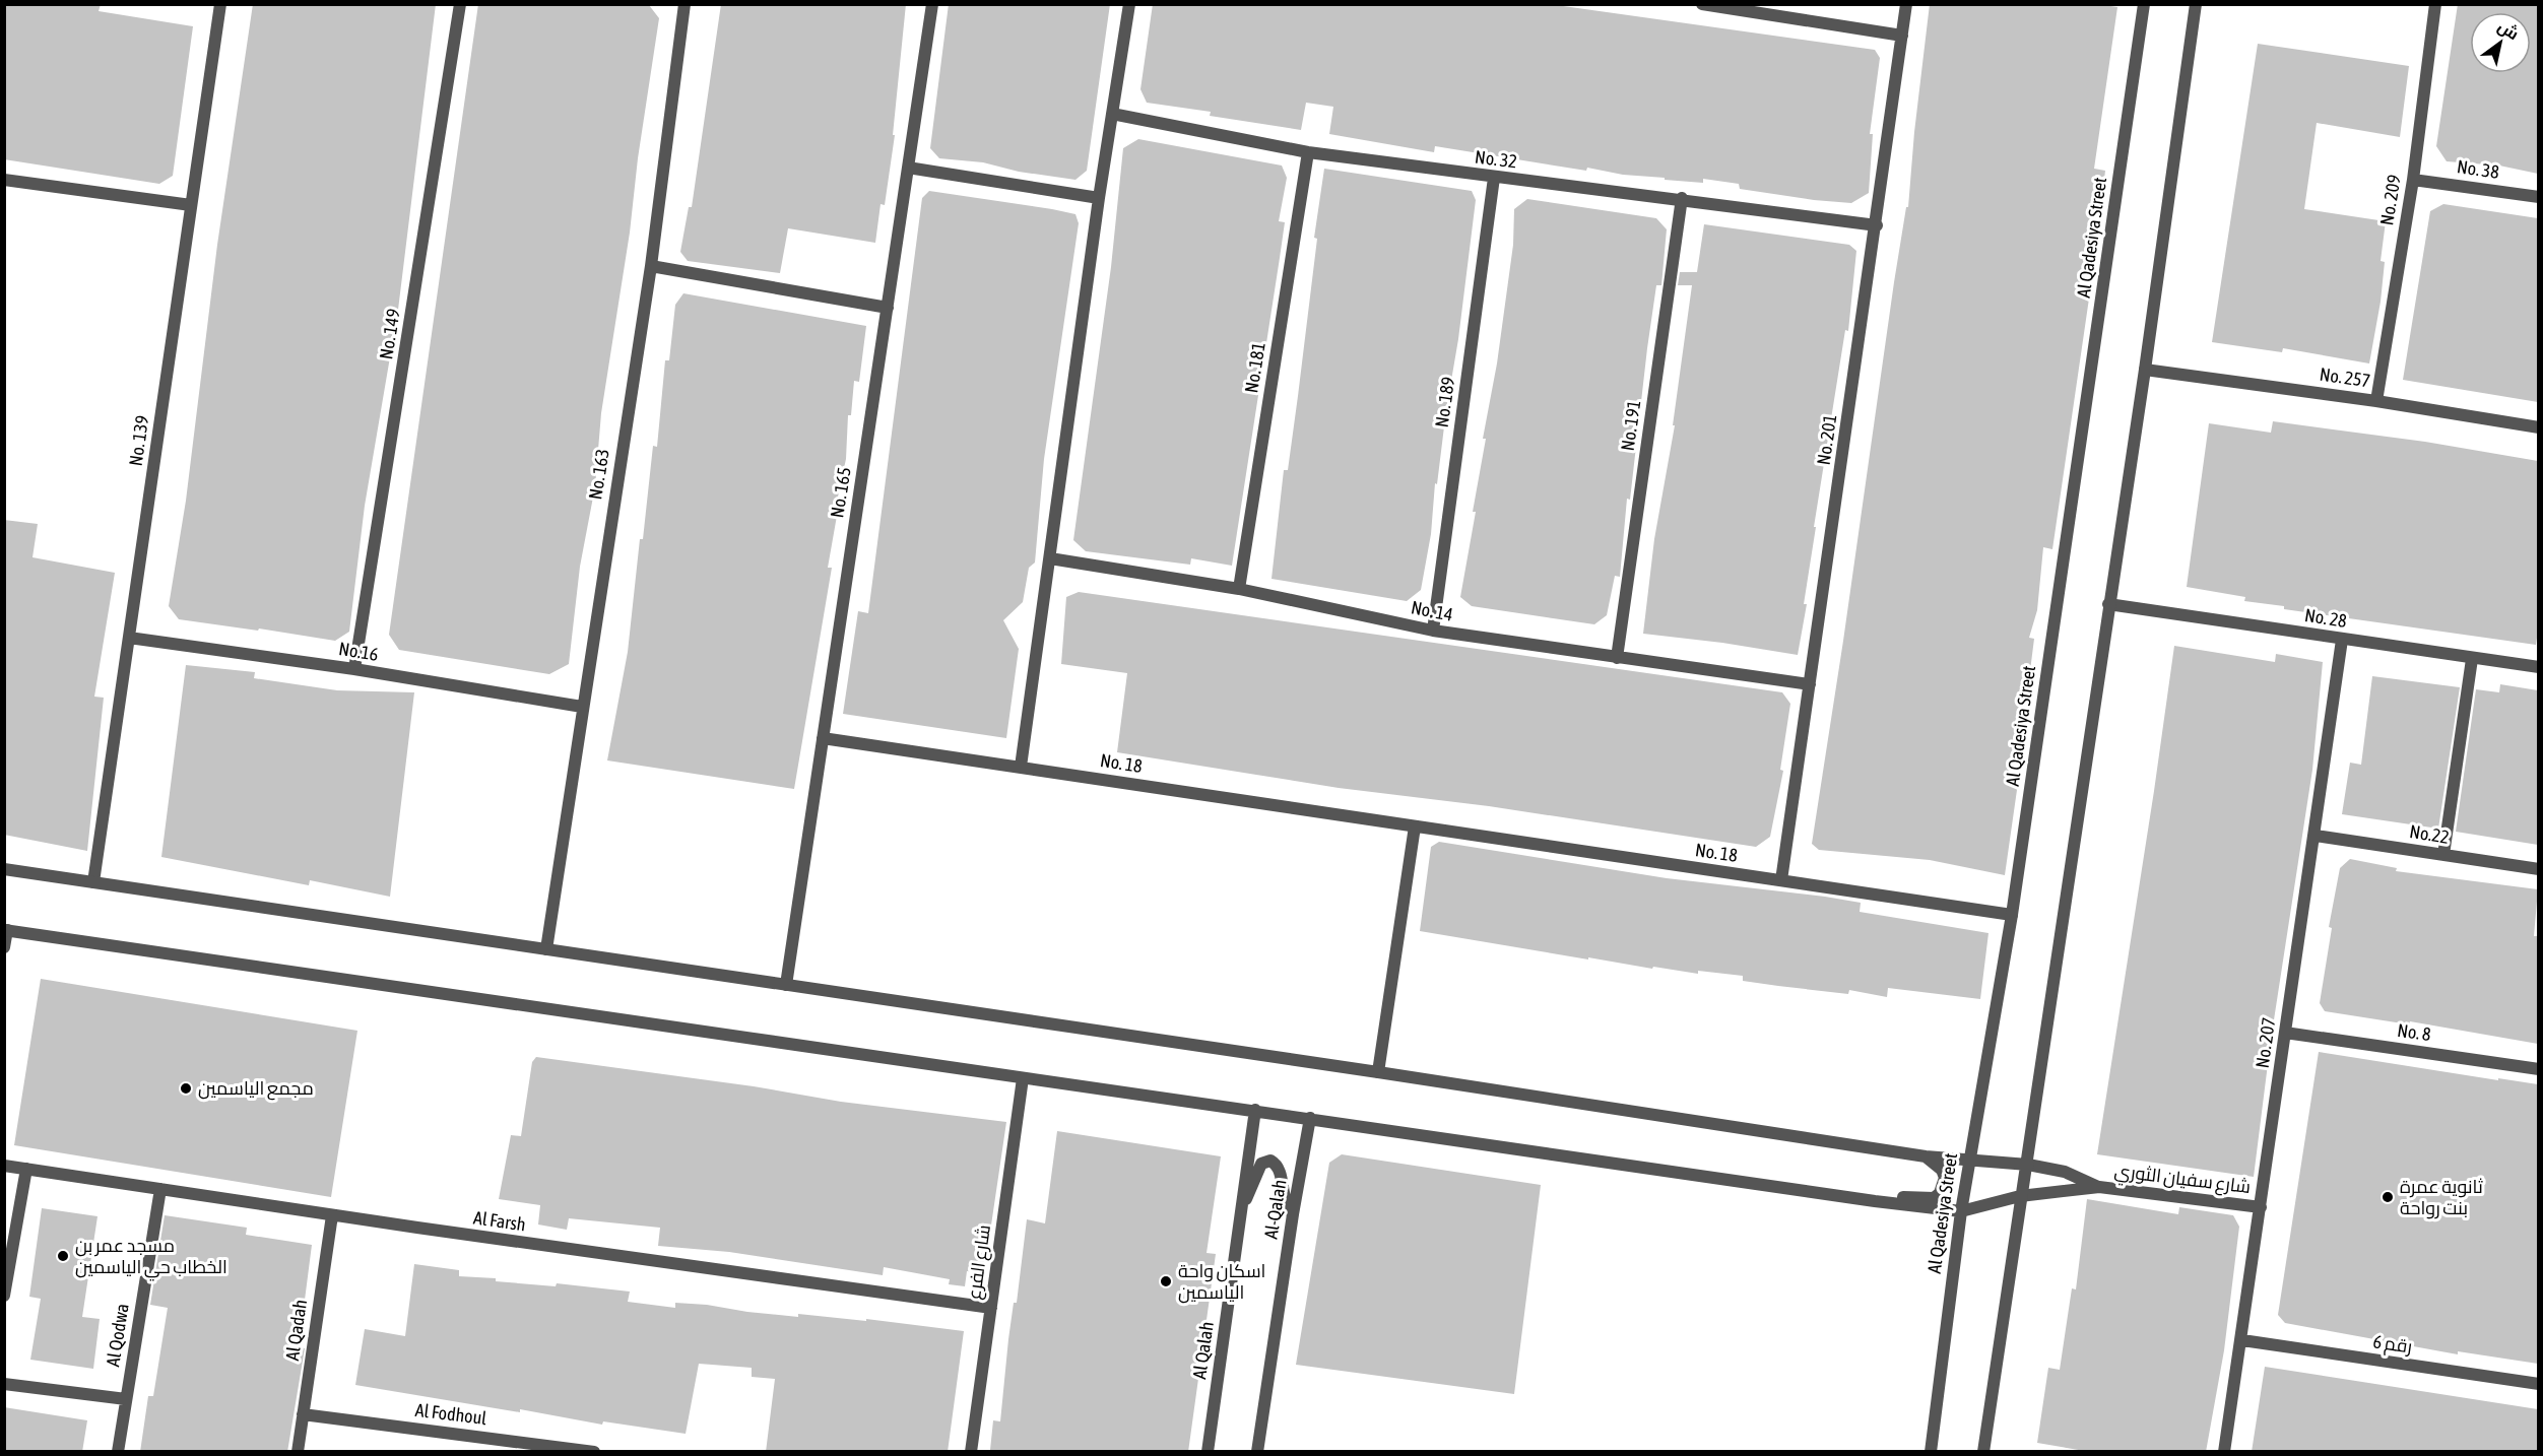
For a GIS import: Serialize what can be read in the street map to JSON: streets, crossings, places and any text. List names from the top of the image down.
{
  "streets": {
    "street": [
      "No. 32",
      "No. 38",
      "No. 209",
      "Al Qadesiya Street",
      "No. 149",
      "No. 181",
      "No. 257",
      "No. 189",
      "No. 191",
      "No. 201",
      "No. 139",
      "No. 163",
      "No. 165",
      "No. 14",
      "No. 28",
      "No.16",
      "No. 18",
      "No.22",
      "No. 8",
      "No. 207",
      "شارع سفيان الثوري",
      "Al-Qalah",
      "Al Farsh",
      "شارع الفرع",
      "Al Qadah",
      "Al Qodwa",
      "رقم 6",
      "Al Qalah",
      "Al Fodhoul"
    ]
  },
  "crossings": [
    ["No. 32", "No. 181"],
    ["No. 32", "No. 189"],
    ["No. 32", "No. 191"],
    ["No. 32", "No. 201"],
    ["No. 38", "No. 209"],
    ["No. 209", "No. 257"],
    ["Al Qadesiya Street", "No. 18"],
    ["Al Qadesiya Street", "شارع سفيان الثوري"],
    ["No. 149", "No.16"],
    ["No. 181", "No. 14"],
    ["No. 189", "No. 14"],
    ["No. 191", "No. 14"],
    ["No. 201", "No. 14"],
    ["No. 201", "No. 18"],
    ["No. 139", "No.16"],
    ["No. 139", "شارع سفيان الثوري"],
    ["No. 163", "No.16"],
    ["No. 163", "شارع سفيان الثوري"],
    ["No. 165", "No. 18"],
    ["No. 165", "شارع سفيان الثوري"],
    ["No. 28", "No. 207"],
    ["No.22", "No. 207"],
    ["No. 8", "No. 207"],
    ["No. 207", "شارع سفيان الثوري"],
    ["No. 207", "رقم 6"],
    ["Al Farsh", "شارع الفرع"],
    ["Al Farsh", "Al Qadah"],
    ["Al Farsh", "Al Qodwa"],
    ["Al Qadah", "Al Fodhoul"]
  ],
  "places": [
    "مجمع الياسمين",
    "ثانوية عمرة بنت رواحة",
    "مسجد عمر بن الخطاب حي الياسمين",
    "اسكان واحة الياسمين"
  ],
  "north": "top right"
}
